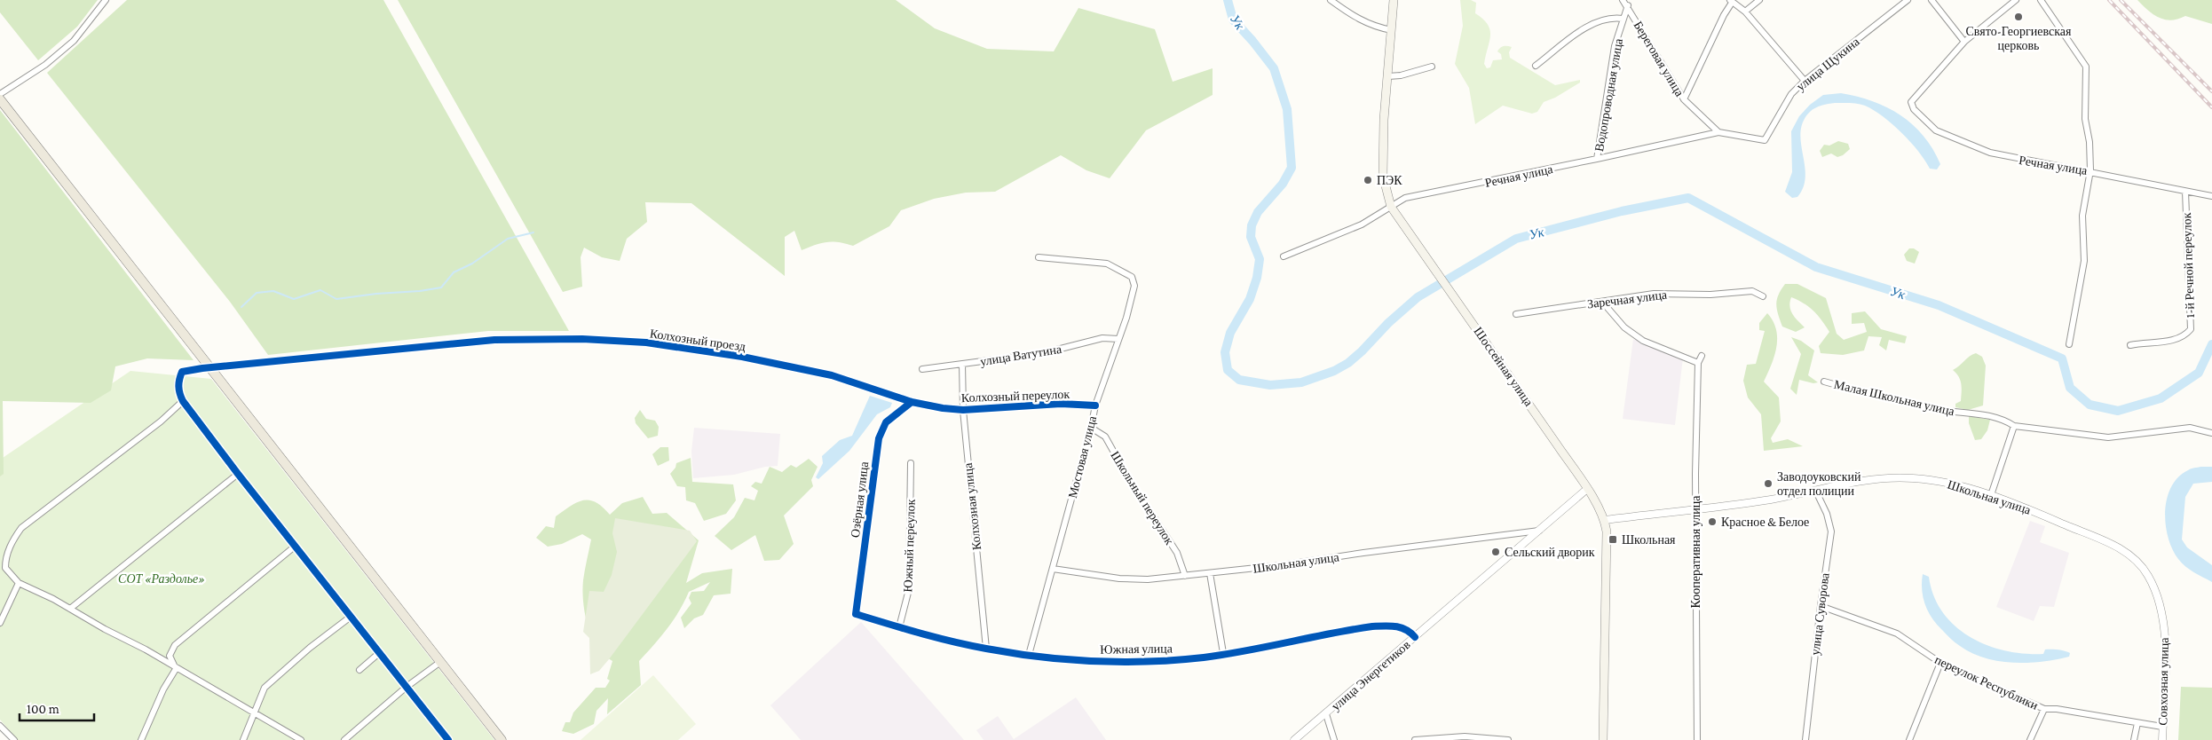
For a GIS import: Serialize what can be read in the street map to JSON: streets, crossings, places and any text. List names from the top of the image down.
{
  "streets": {
    "main road": ["Шоссейная улица"],
    "street": [
      "Береговая улица",
      "улица Щукина",
      "Водопроводная улица",
      "Речная улица",
      "1-й Речной переулок",
      "Заречная улица",
      "Колхозный проезд",
      "улица Ватутина",
      "Колхозный переулок",
      "Малая Школьная улица",
      "Мостовая улица",
      "Школьная улица",
      "Школьный переулок",
      "Озёрная улица",
      "Колхозная улица",
      "Южный переулок",
      "Кооперативная улица",
      "улица Суворова",
      "Южная улица",
      "улица Энергетиков",
      "Совхозная улица",
      "переулок Республики"
    ]
  },
  "crossings": [
    ["Береговая улица", "Водопроводная улица"],
    ["Береговая улица", "Речная улица"],
    ["улица Щукина", "Речная улица"],
    ["Водопроводная улица", "Речная улица"],
    ["Речная улица", "1-й Речной переулок"],
    ["Речная улица", "Шоссейная улица"],
    ["Колхозный проезд", "Колхозный переулок"],
    ["улица Ватутина", "Мостовая улица"],
    ["улица Ватутина", "Колхозная улица"],
    ["Шоссейная улица", "Школьная улица"],
    ["Шоссейная улица", "улица Энергетиков"],
    ["Колхозный переулок", "Мостовая улица"],
    ["Колхозный переулок", "Озёрная улица"],
    ["Колхозный переулок", "Колхозная улица"],
    ["Мостовая улица", "Школьная улица"],
    ["Мостовая улица", "Школьный переулок"],
    ["Мостовая улица", "Южная улица"],
    ["Школьная улица", "Школьный переулок"],
    ["Школьная улица", "Кооперативная улица"],
    ["Школьная улица", "улица Суворова"],
    ["Школьная улица", "улица Энергетиков"],
    ["Школьная улица", "Совхозная улица"],
    ["Озёрная улица", "Южная улица"],
    ["Колхозная улица", "Южная улица"],
    ["Южный переулок", "Южная улица"],
    ["улица Суворова", "переулок Республики"],
    ["Южная улица", "улица Энергетиков"],
    ["Совхозная улица", "переулок Республики"]
  ],
  "water": ["Ук"],
  "parks": ["СОТ «Раздолье»"],
  "places": {
    "other": [
      "Свято-Георгиевская церковь",
      "ПЭК",
      "Заводоуковский отдел полиции",
      "Красное & Белое",
      "Сельский дворик"
    ],
    "transit": ["Школьная"]
  },
  "scale_bar": "100 m"
}
